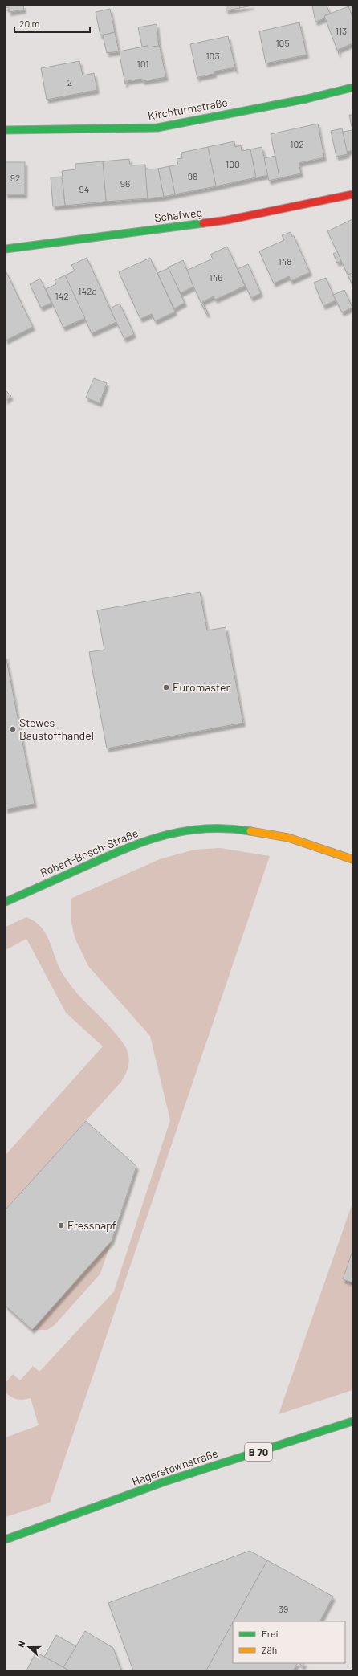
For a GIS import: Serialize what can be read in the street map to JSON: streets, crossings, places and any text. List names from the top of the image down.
{
  "streets": {
    "street": [
      "Kirchturmstraße",
      "Schafweg",
      "Robert-Bosch-Straße",
      "B 70",
      "Hagerstownstraße"
    ]
  },
  "places": ["Euromaster", "Stewes Baustoffhandel", "Fressnapf"],
  "house_numbers": [
    "113",
    "105",
    "103",
    "101",
    "2",
    "102",
    "100",
    "98",
    "92",
    "96",
    "94",
    "148",
    "146",
    "142a",
    "142",
    "39"
  ],
  "legend": ["Frei", "Zäh"],
  "scale_bar": "20 m",
  "north": "left"
}
